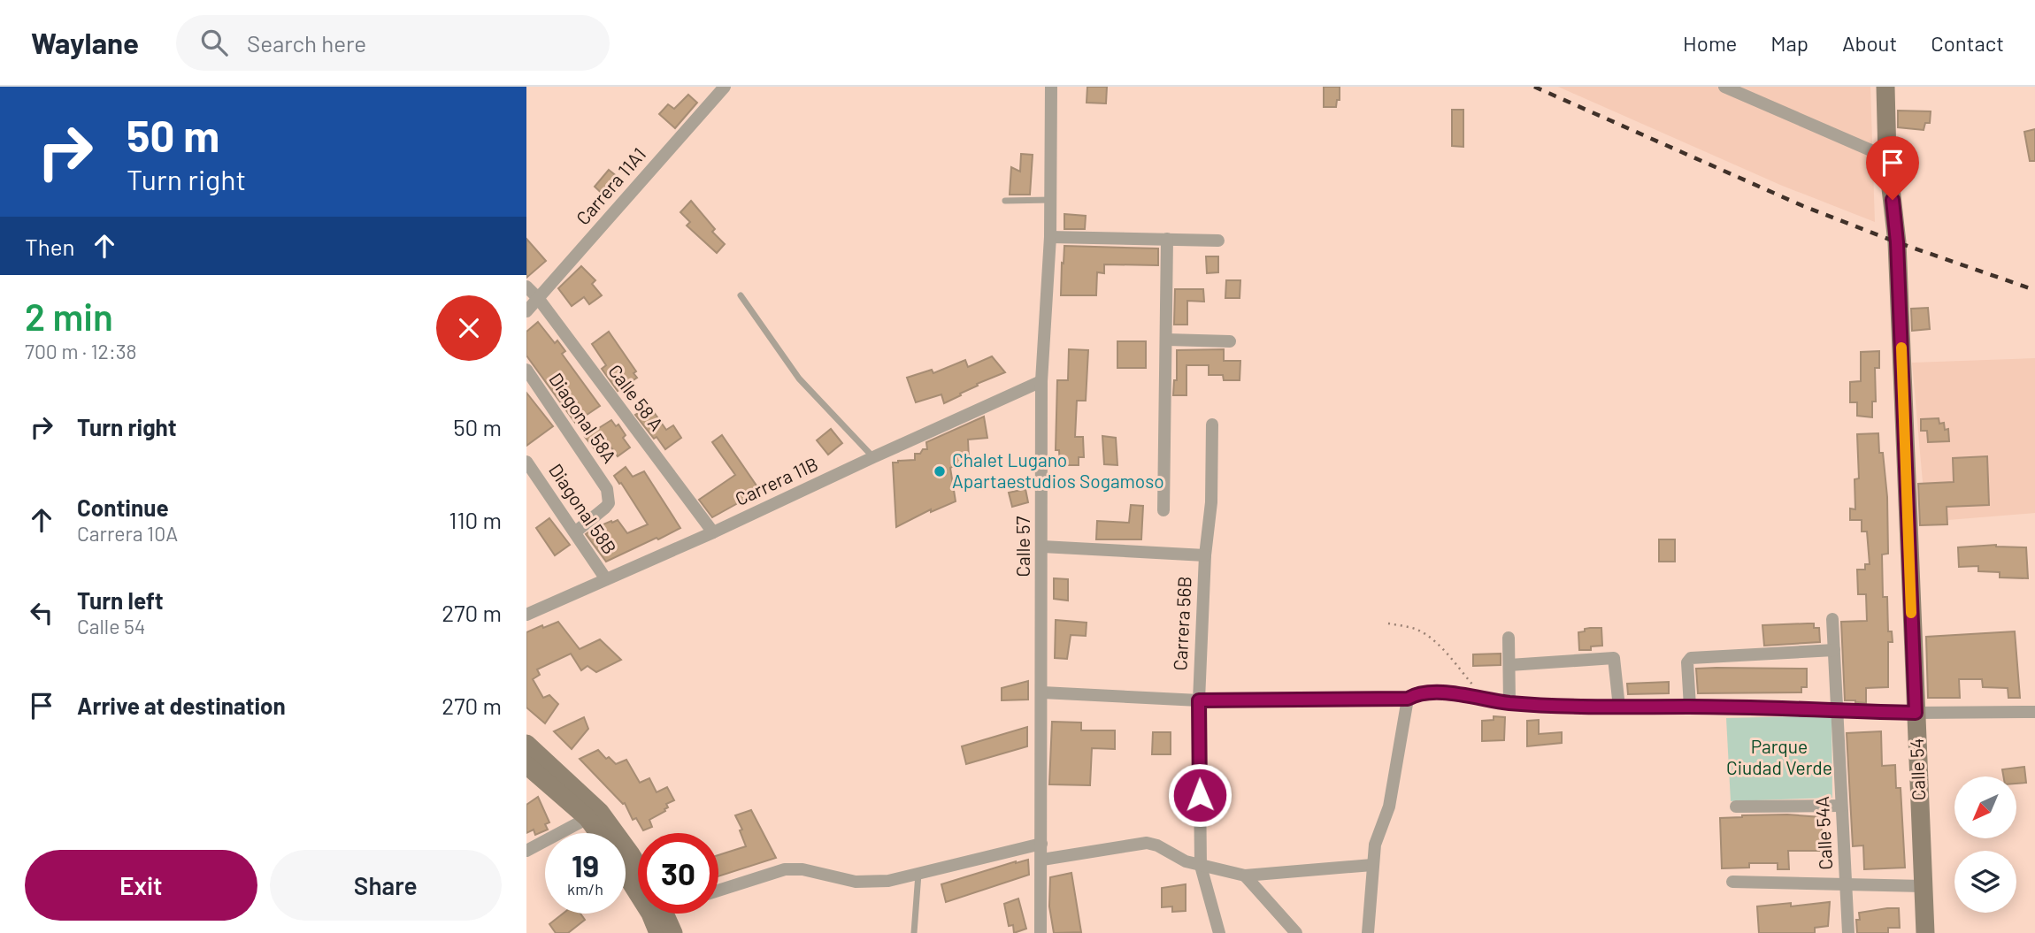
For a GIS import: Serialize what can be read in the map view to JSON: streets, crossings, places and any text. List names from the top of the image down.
{
  "streets": {
    "street": [
      "Carrera 11A1",
      "Calle 58 A",
      "Diagonal 58A",
      "Carrera 11B",
      "Diagonal 58B",
      "Calle 57",
      "Carrera 56B",
      "Calle 54",
      "Calle 54A"
    ]
  },
  "crossings": [
    ["Carrera 11A1", "Calle 58 A"],
    ["Calle 58 A", "Carrera 11B"],
    ["Diagonal 58A", "Diagonal 58B"],
    ["Carrera 11B", "Diagonal 58B"],
    ["Carrera 11B", "Calle 57"]
  ],
  "parks": ["Parque Ciudad Verde"],
  "places": ["Chalet Lugano Apartaestudios Sogamoso"],
  "north": "bottom left",
  "page": {
    "header": "Waylane",
    "search": "Search here",
    "nav": [
      "Home",
      "Map",
      "About",
      "Contact"
    ],
    "turn": ["50 m", "Turn right"],
    "then": "Then",
    "heading": ["2 min", "700 m · 12:38"],
    "list": [
      {
        "name": "Turn right",
        "value": "50 m"
      },
      {
        "name": "Continue",
        "note": "Carrera 10A",
        "value": "110 m"
      },
      {
        "name": "Turn left",
        "note": "Calle 54",
        "value": "270 m"
      },
      {
        "name": "Arrive at destination",
        "value": "270 m"
      }
    ],
    "speed": "19 km/h",
    "limit": "30",
    "buttons": ["Exit", "Share"]
  }
}
